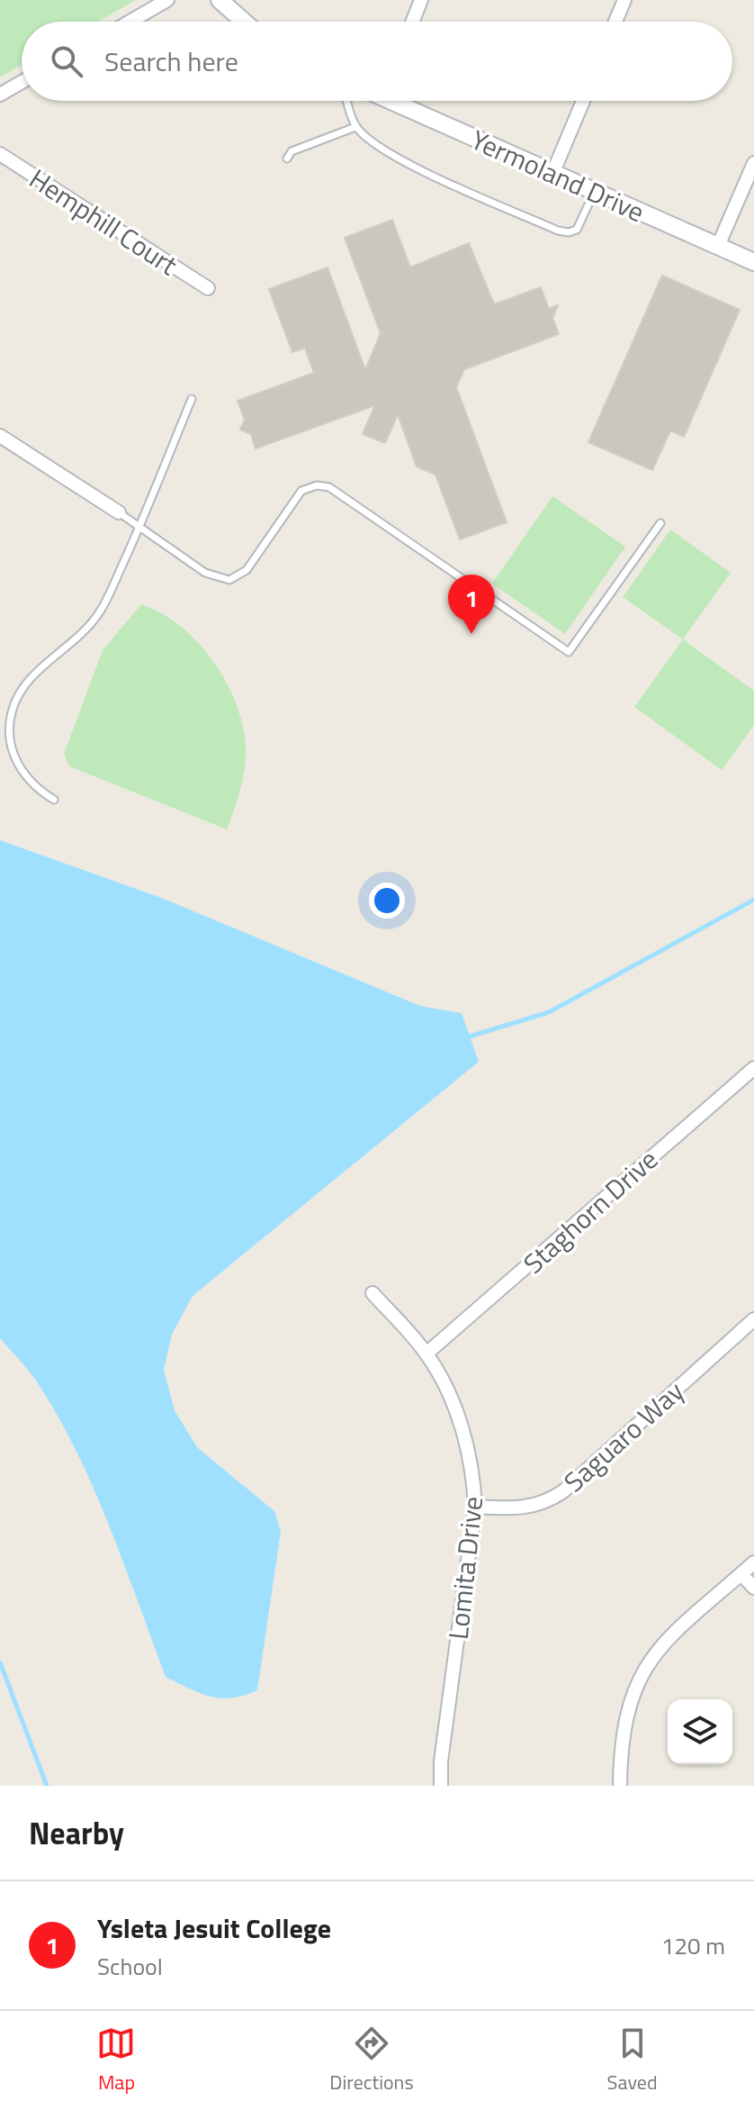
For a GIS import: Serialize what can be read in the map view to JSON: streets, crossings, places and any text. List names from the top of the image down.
{
  "streets": {
    "street": [
      "Yermoland Drive",
      "Hemphill Court",
      "Staghorn Drive",
      "Saguaro Way",
      "Lomita Drive"
    ]
  },
  "crossings": [
    ["Staghorn Drive", "Lomita Drive"],
    ["Saguaro Way", "Lomita Drive"]
  ],
  "page": {
    "search": "Search here",
    "pins": "1",
    "heading": "Nearby",
    "list": [
      {
        "mark": "1",
        "name": "Ysleta Jesuit College",
        "note": "School",
        "value": "120 m"
      }
    ],
    "nav": ["Map", "Directions", "Saved"]
  }
}
